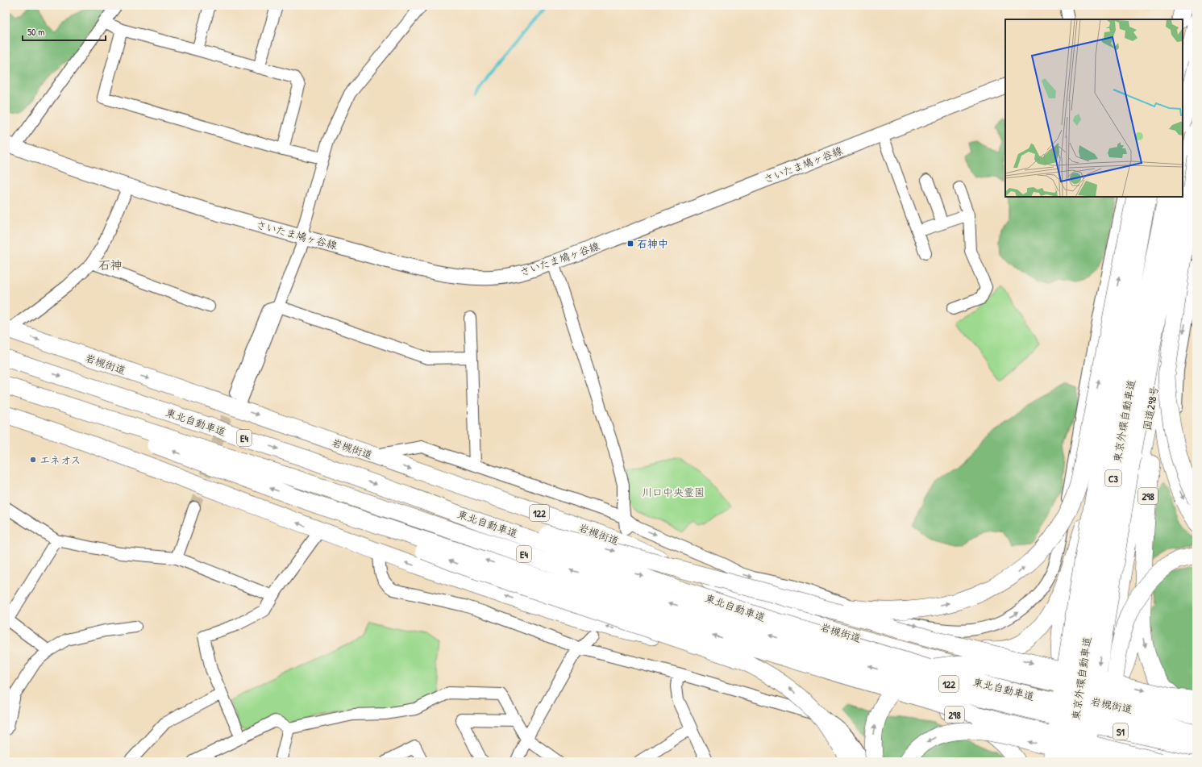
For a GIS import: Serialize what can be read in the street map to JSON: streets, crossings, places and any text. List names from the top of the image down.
{
  "streets": {
    "highway": [
      "岩槻街道",
      "国道298号",
      "東京外環自動車道",
      "東北自動車道",
      "E4",
      "C3",
      "298",
      "122",
      "S1"
    ],
    "main road": ["さいたま鳩ヶ谷線"]
  },
  "crossings": [
    ["岩槻街道", "298"],
    ["岩槻街道", "122"],
    ["国道298号", "東京外環自動車道"],
    ["国道298号", "298"],
    ["東北自動車道", "122"],
    ["東北自動車道", "S1"],
    ["298", "122"],
    ["122", "S1"]
  ],
  "districts": ["石神"],
  "parks": ["川口中央霊園"],
  "places": {
    "transit": ["石神中"],
    "other": ["エネオス"]
  },
  "scale_bar": "50 m"
}
